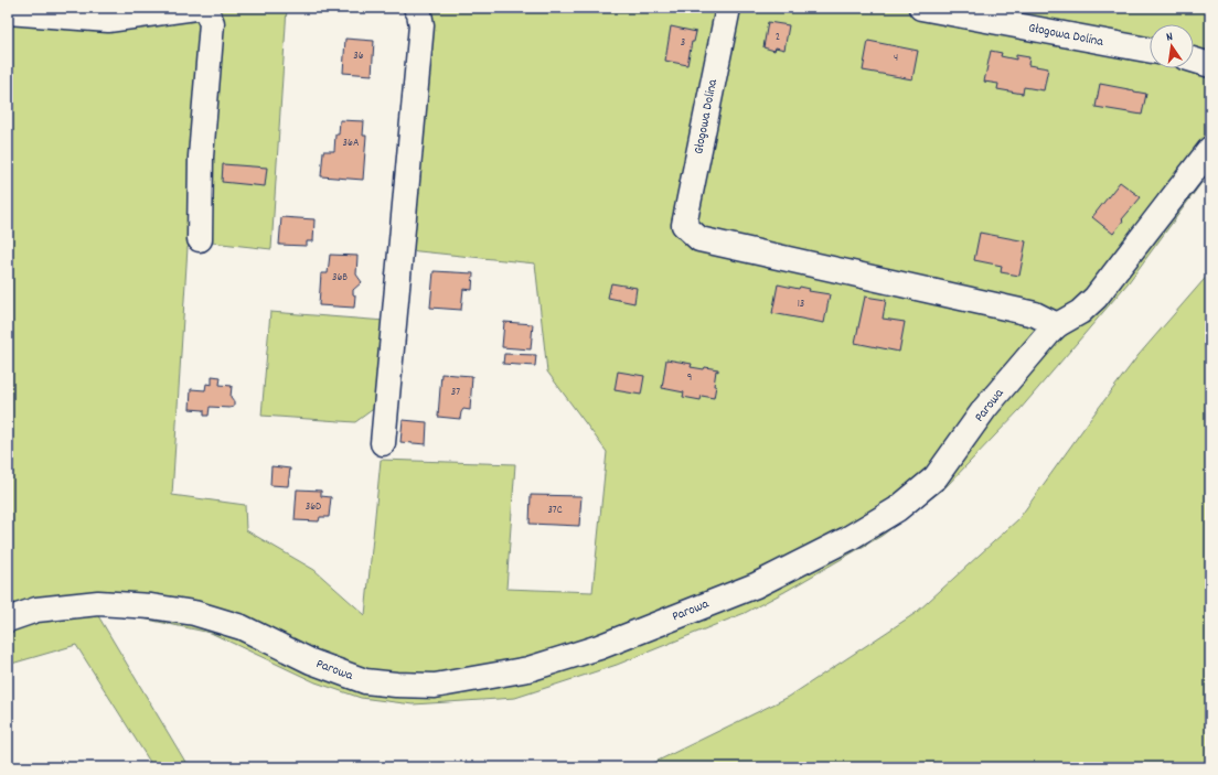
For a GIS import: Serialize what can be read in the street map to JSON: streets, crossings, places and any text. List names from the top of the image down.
{
  "streets": {
    "street": ["Głogowa Dolina", "Parowa"]
  },
  "crossings": [
    ["Głogowa Dolina", "Parowa"]
  ],
  "house_numbers": [
    "2",
    "3",
    "36",
    "4",
    "36A",
    "36B",
    "13",
    "9",
    "37",
    "36D",
    "37C"
  ],
  "north": "top"
}
